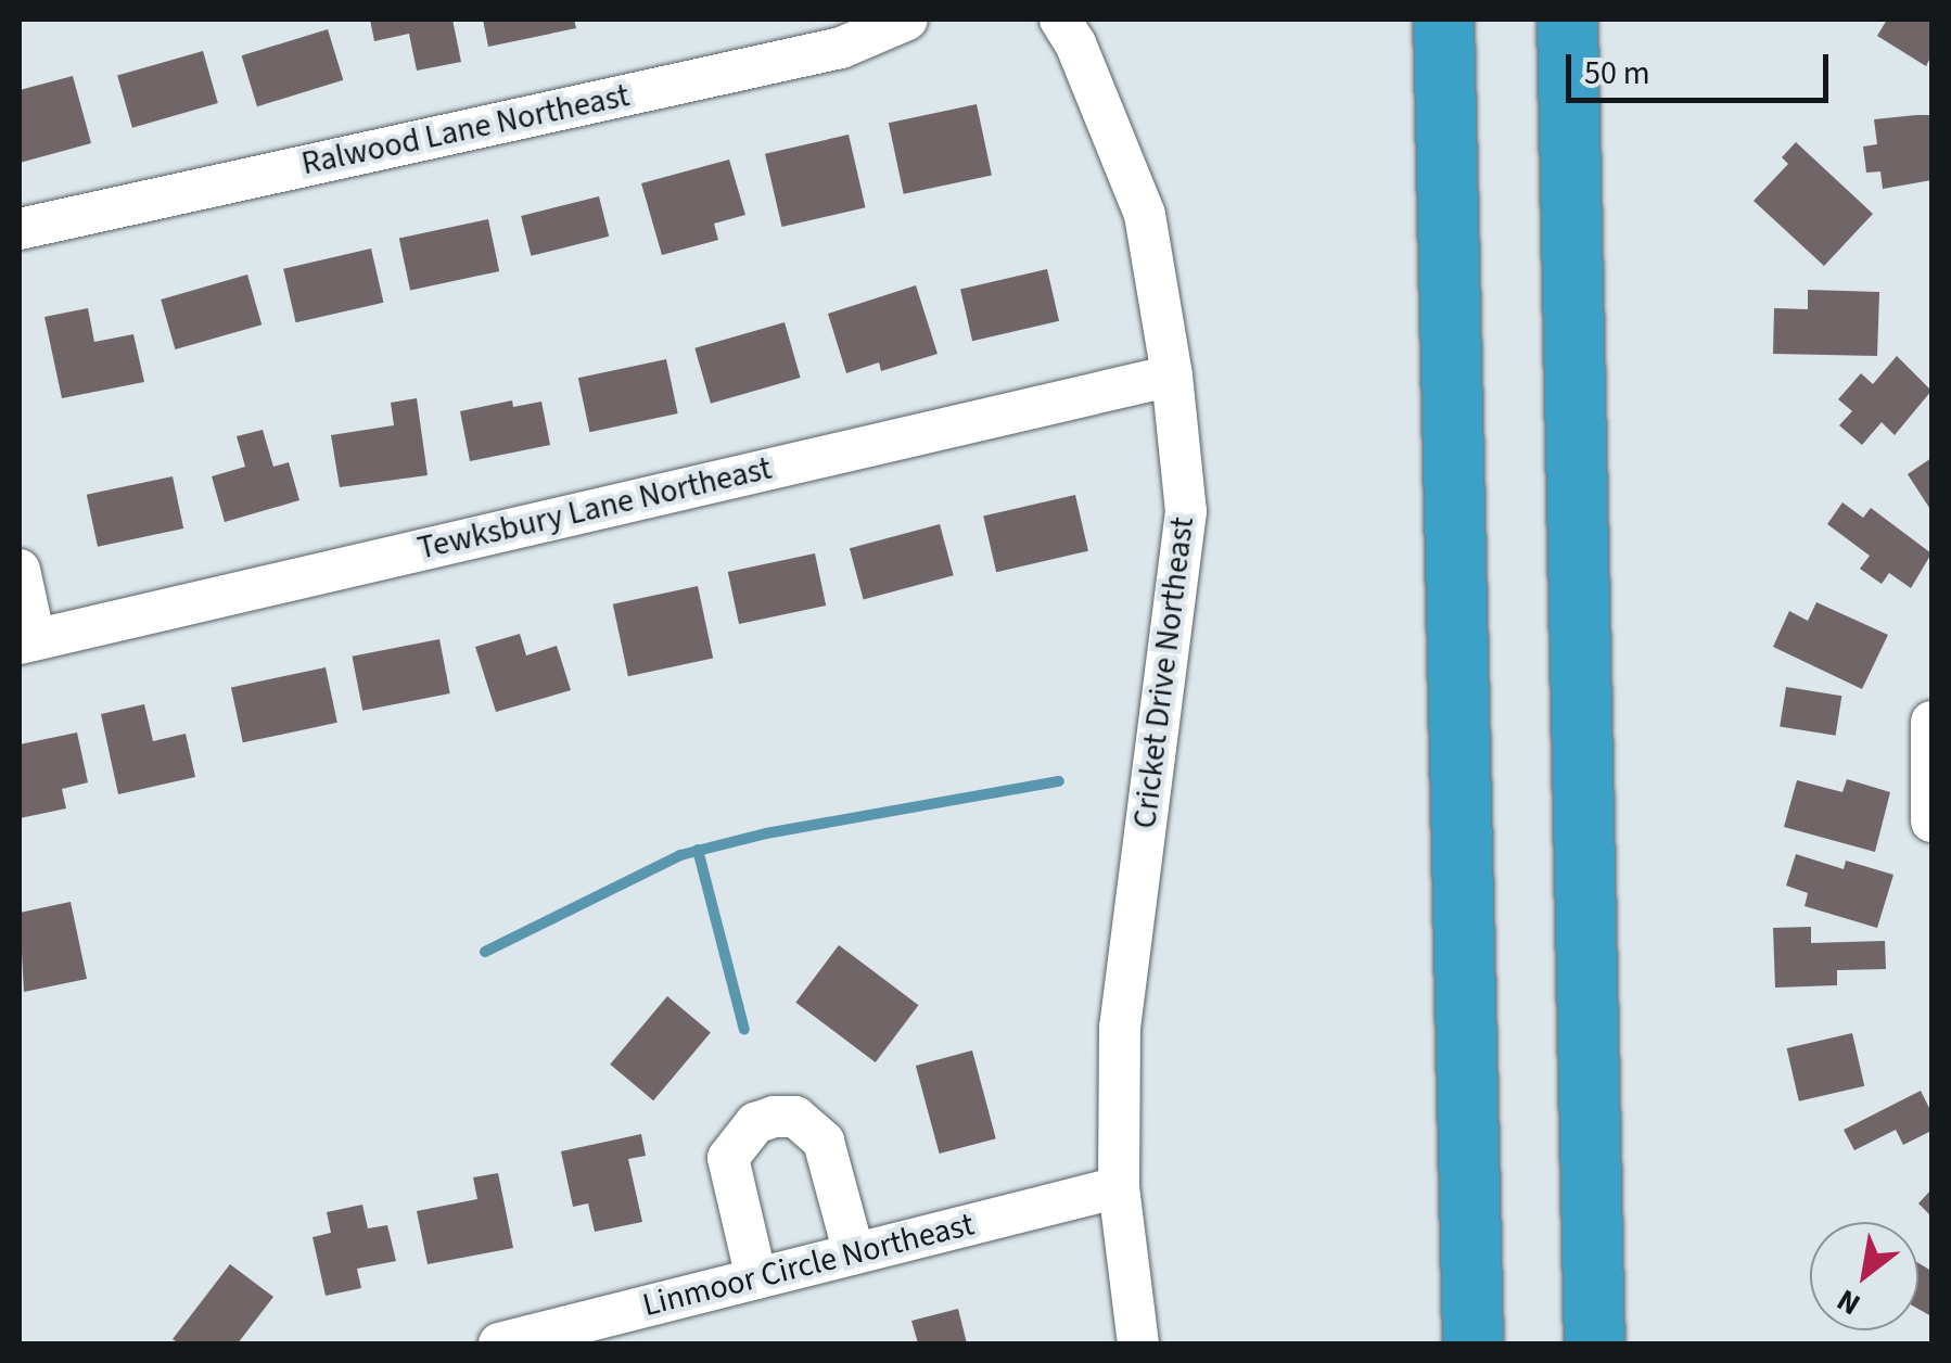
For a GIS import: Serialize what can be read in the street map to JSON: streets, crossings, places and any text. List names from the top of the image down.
{
  "streets": {
    "street": [
      "Ralwood Lane Northeast",
      "Tewksbury Lane Northeast",
      "Cricket Drive Northeast",
      "Linmoor Circle Northeast"
    ]
  },
  "crossings": [
    ["Tewksbury Lane Northeast", "Cricket Drive Northeast"],
    ["Cricket Drive Northeast", "Linmoor Circle Northeast"]
  ],
  "scale_bar": "50 m",
  "north": "bottom left"
}
